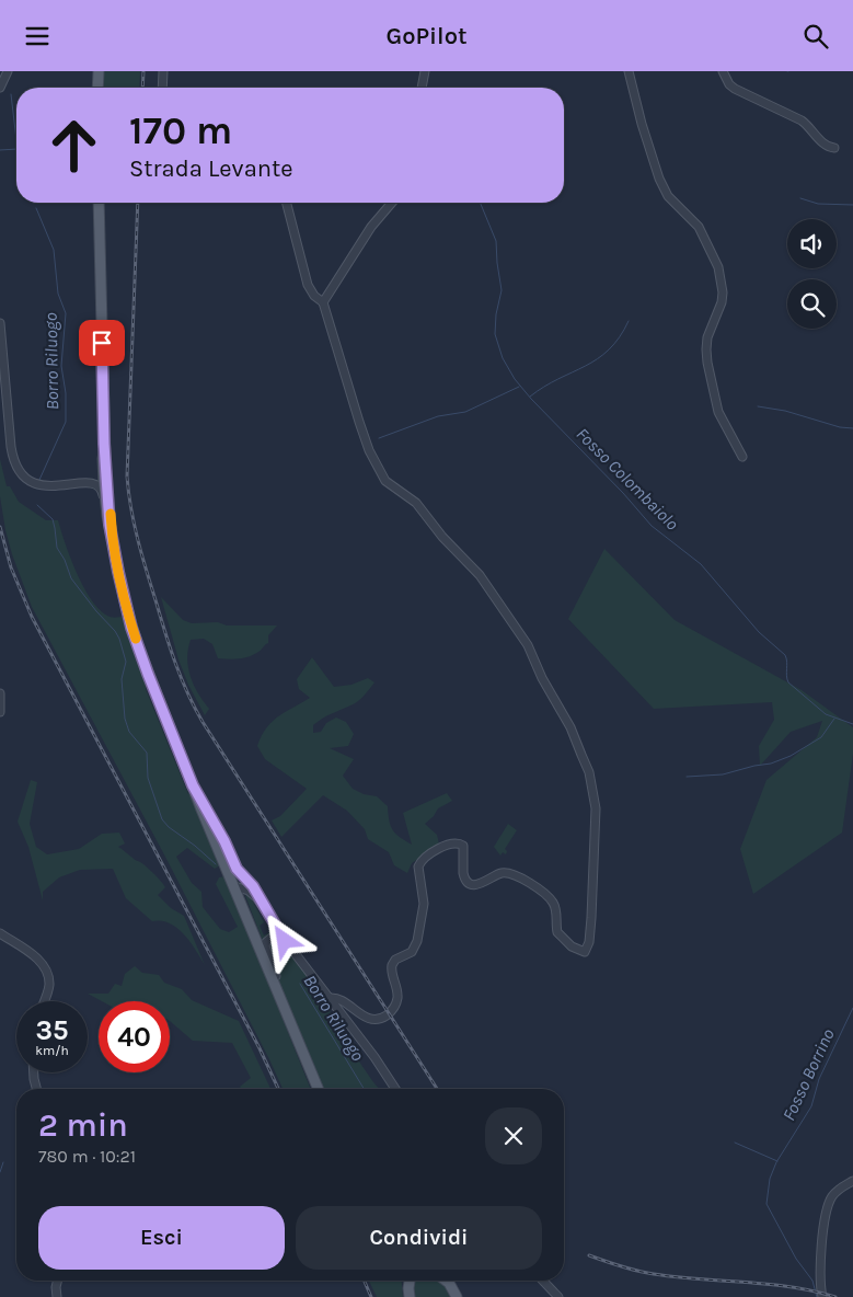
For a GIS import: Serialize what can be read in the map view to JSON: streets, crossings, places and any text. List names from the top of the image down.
{
  "water": ["Borro Riluogo", "Fosso Colombaiolo", "Fosso Borrino"],
  "page": {
    "header": "GoPilot",
    "turn": ["170 m", "Strada Levante"],
    "speed": "35 km/h",
    "limit": "40",
    "heading": ["2 min", "780 m · 10:21"],
    "buttons": ["Esci", "Condividi"]
  }
}
